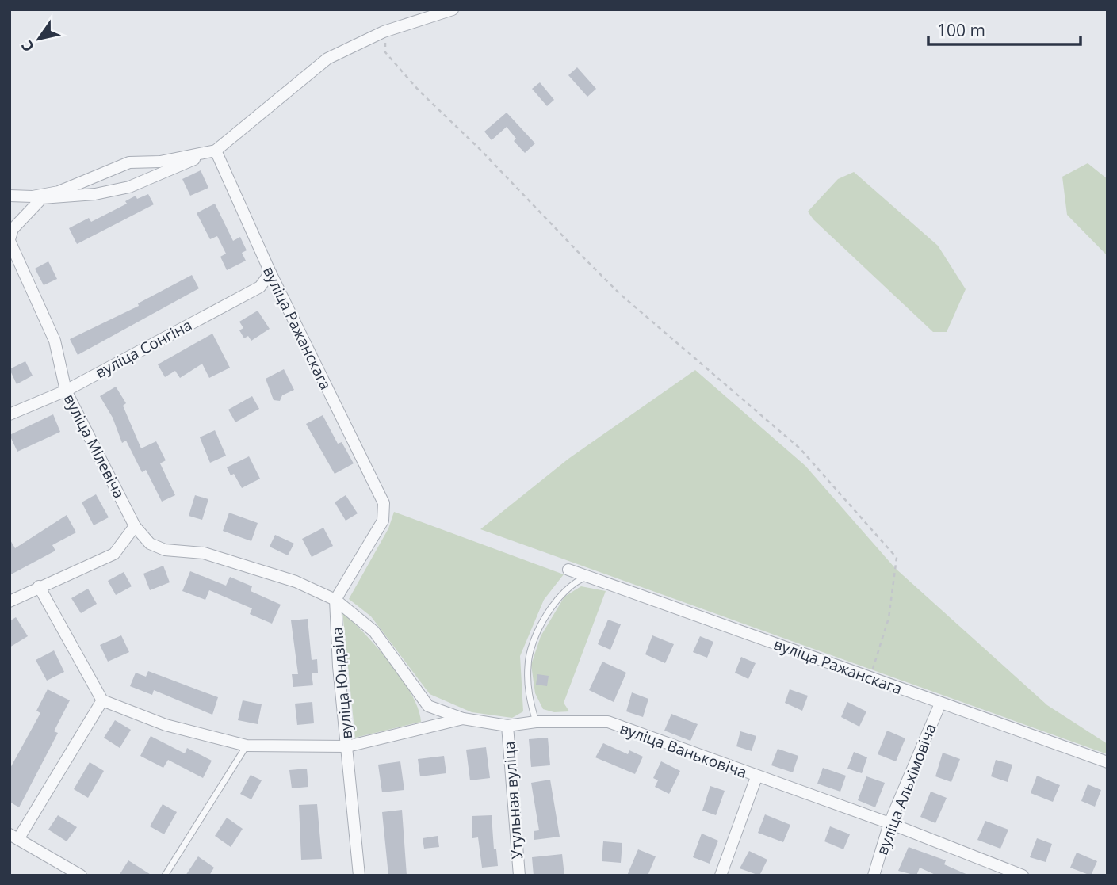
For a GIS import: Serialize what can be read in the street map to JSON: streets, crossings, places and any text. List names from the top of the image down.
{
  "streets": {
    "street": [
      "вуліца Ражанскага",
      "вуліца Сонгіна",
      "вуліца Мілевіча",
      "вуліца Юндзіла",
      "вуліца Ваньковіча",
      "вуліца Альхімовіча",
      "Утульная вуліца"
    ]
  },
  "crossings": [
    ["вуліца Ражанскага", "вуліца Сонгіна"],
    ["вуліца Ражанскага", "вуліца Мілевіча"],
    ["вуліца Ражанскага", "вуліца Юндзіла"],
    ["вуліца Ражанскага", "вуліца Альхімовіча"],
    ["вуліца Сонгіна", "вуліца Мілевіча"],
    ["вуліца Мілевіча", "вуліца Юндзіла"],
    ["вуліца Мілевіча", "вуліца Ваньковіча"],
    ["вуліца Юндзіла", "вуліца Ваньковіча"],
    ["вуліца Ваньковіча", "вуліца Альхімовіча"],
    ["вуліца Ваньковіча", "Утульная вуліца"]
  ],
  "scale_bar": "100 m",
  "north": "bottom left"
}
